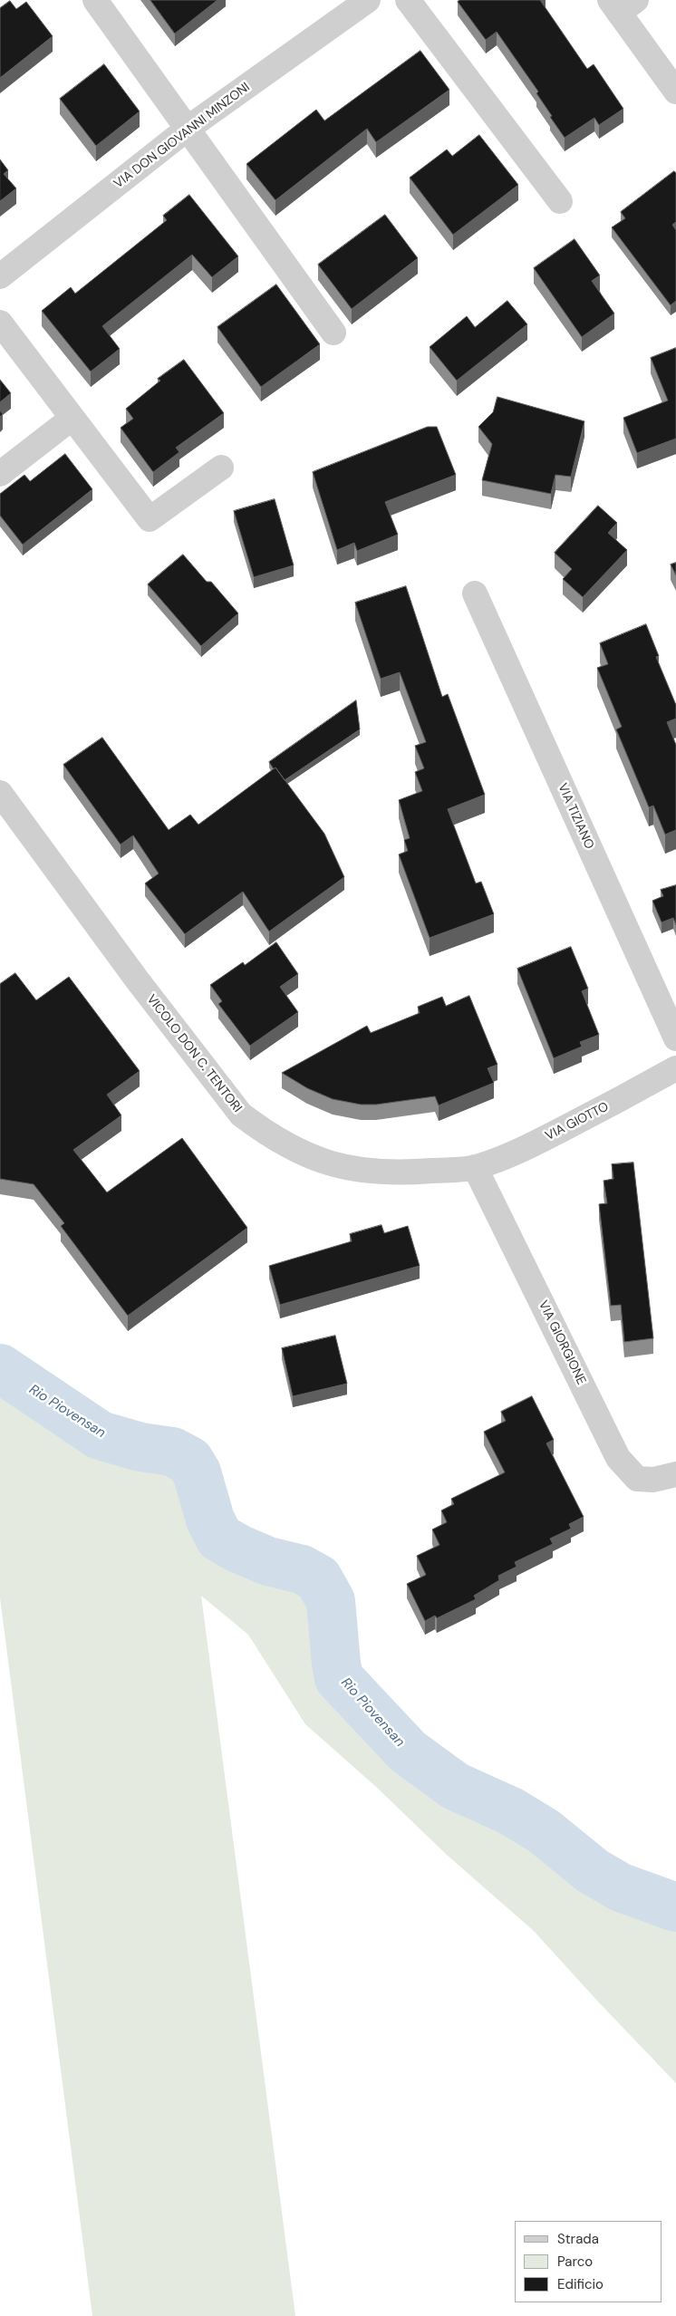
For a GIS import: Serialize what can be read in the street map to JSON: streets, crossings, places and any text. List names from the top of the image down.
{
  "streets": {
    "street": [
      "VIA DON GIOVANNI MINZONI",
      "VIA TIZIANO",
      "VICOLO DON C. TENTORI",
      "VIA GIOTTO",
      "VIA GIORGIONE"
    ]
  },
  "crossings": [
    ["VICOLO DON C. TENTORI", "VIA GIOTTO"],
    ["VICOLO DON C. TENTORI", "VIA GIORGIONE"],
    ["VIA GIOTTO", "VIA GIORGIONE"]
  ],
  "water": ["Rio Piovensan"],
  "legend": ["Strada", "Parco", "Edificio"]
}
